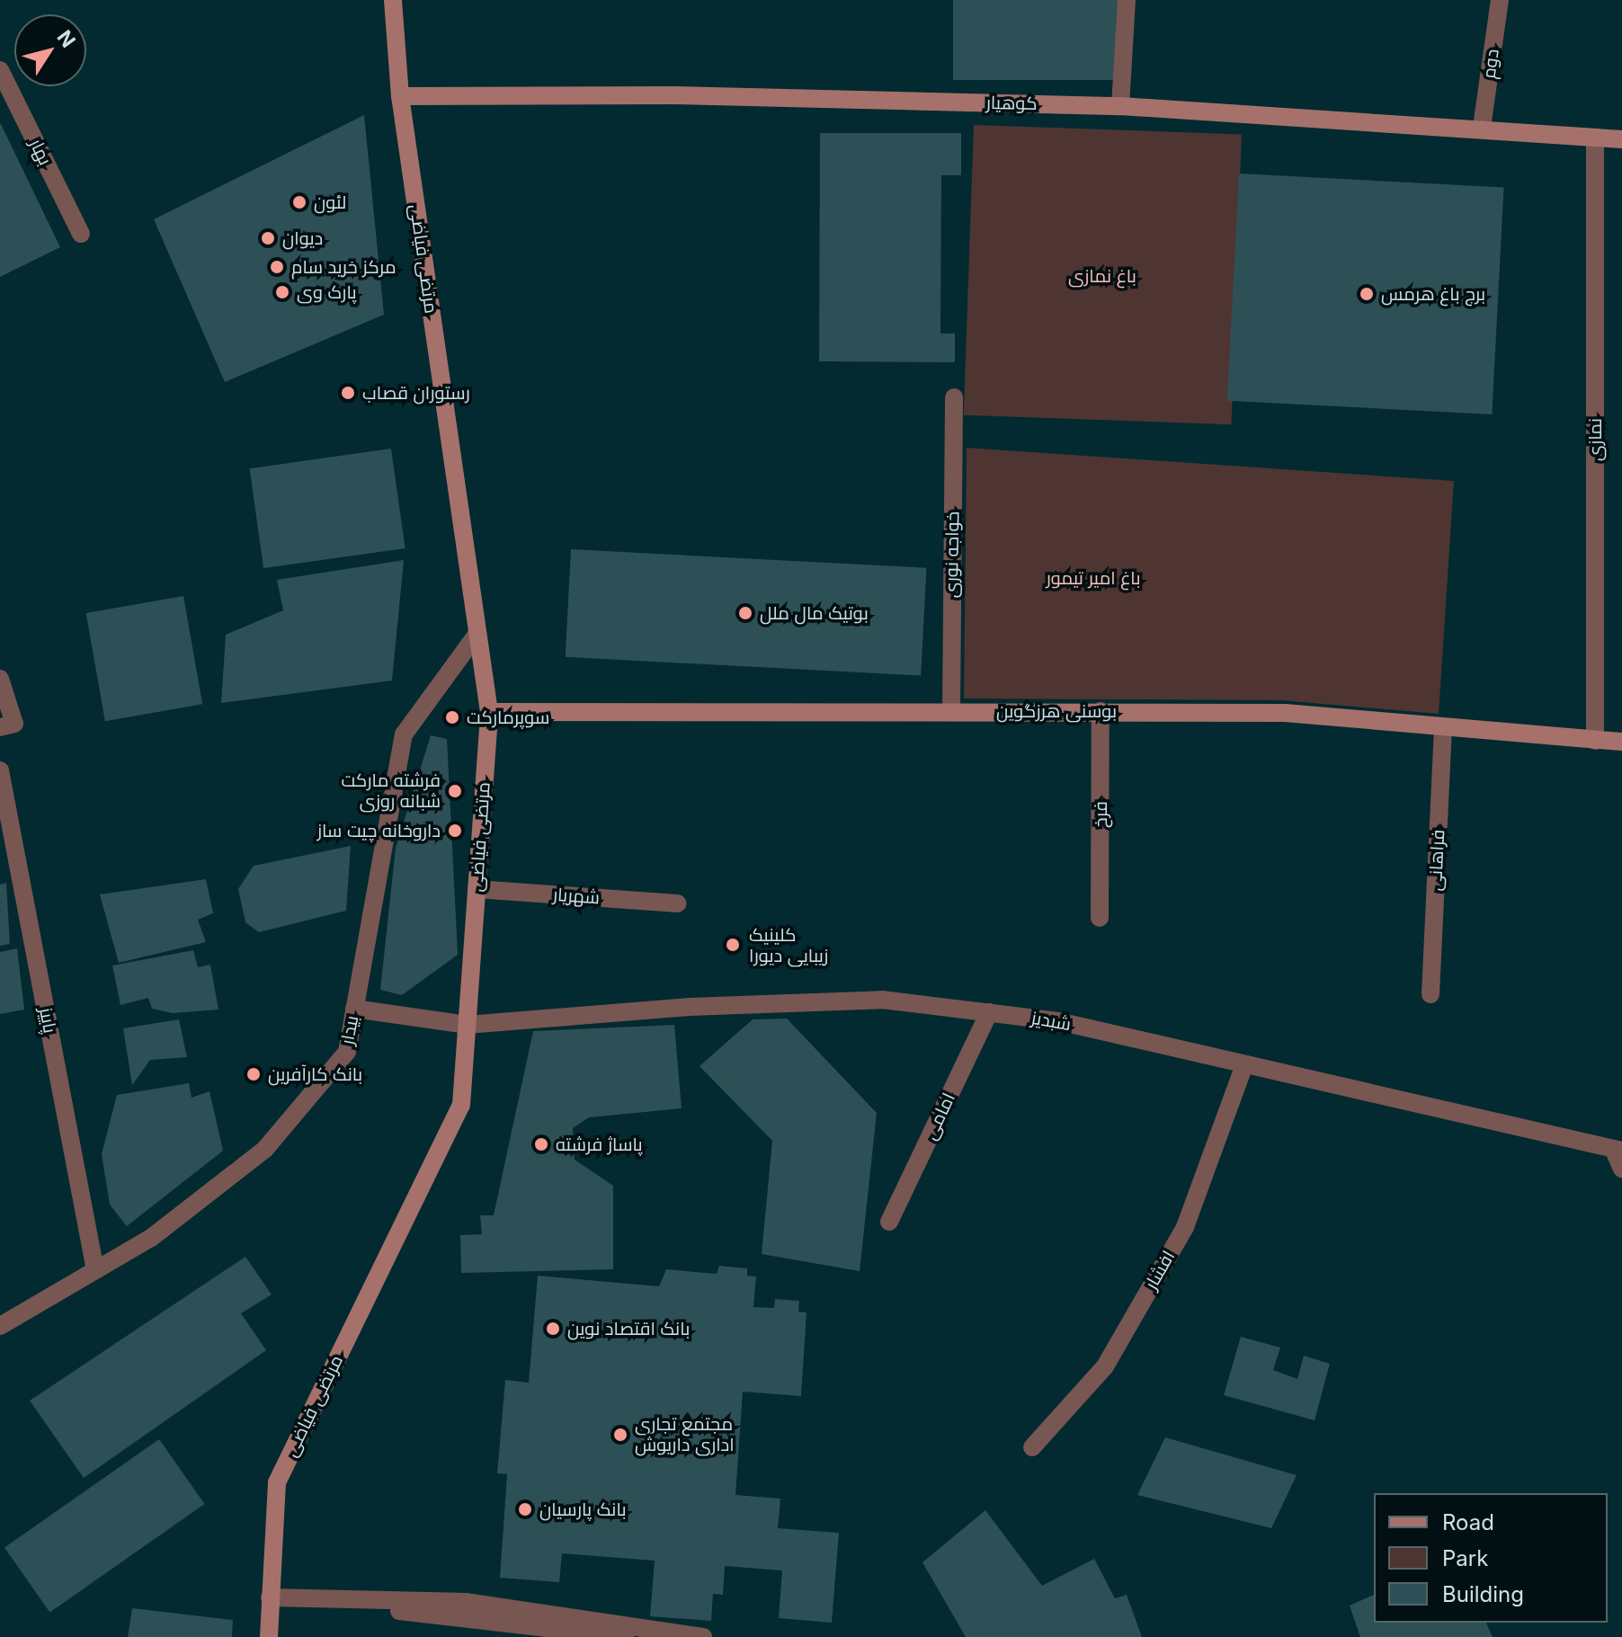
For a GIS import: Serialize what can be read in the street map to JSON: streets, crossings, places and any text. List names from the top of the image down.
{
  "streets": {
    "street": [
      "دوم",
      "کوهیار",
      "بهار",
      "مرتضی فیاضی",
      "نمازی",
      "خواجه نوری",
      "بوسنی هرزگوین",
      "فرخ",
      "فراهانی",
      "شهریار",
      "پاییز",
      "شبدیز",
      "بیدار",
      "امامی",
      "افشار"
    ]
  },
  "crossings": [
    ["دوم", "کوهیار"],
    ["کوهیار", "مرتضی فیاضی"],
    ["کوهیار", "نمازی"],
    ["مرتضی فیاضی", "بوسنی هرزگوین"],
    ["مرتضی فیاضی", "شهریار"],
    ["مرتضی فیاضی", "شبدیز"],
    ["مرتضی فیاضی", "بیدار"],
    ["نمازی", "بوسنی هرزگوین"],
    ["خواجه نوری", "بوسنی هرزگوین"],
    ["بوسنی هرزگوین", "فرخ"],
    ["بوسنی هرزگوین", "فراهانی"],
    ["پاییز", "بیدار"],
    ["شبدیز", "بیدار"],
    ["شبدیز", "امامی"],
    ["شبدیز", "افشار"]
  ],
  "parks": ["باغ نمازی", "باغ امیر تیمور"],
  "places": [
    "لئون",
    "دیوان",
    "مرکز خرید سام",
    "پارک وی",
    "برج باغ هرمس",
    "رستوران قصاب",
    "بوتیک مال ملل",
    "سوپرمارکت",
    "فرشته مارکت شبانه روزی",
    "داروخانه چیت ساز",
    "کلینیک زیبایی دیورا",
    "بانک کارآفرین",
    "پاساژ فرشته",
    "بانک اقتصاد نوین",
    "مجتمع تجاری اداری داریوش",
    "بانک پارسیان"
  ],
  "legend": ["Road", "Park", "Building"],
  "north": "top right"
}
